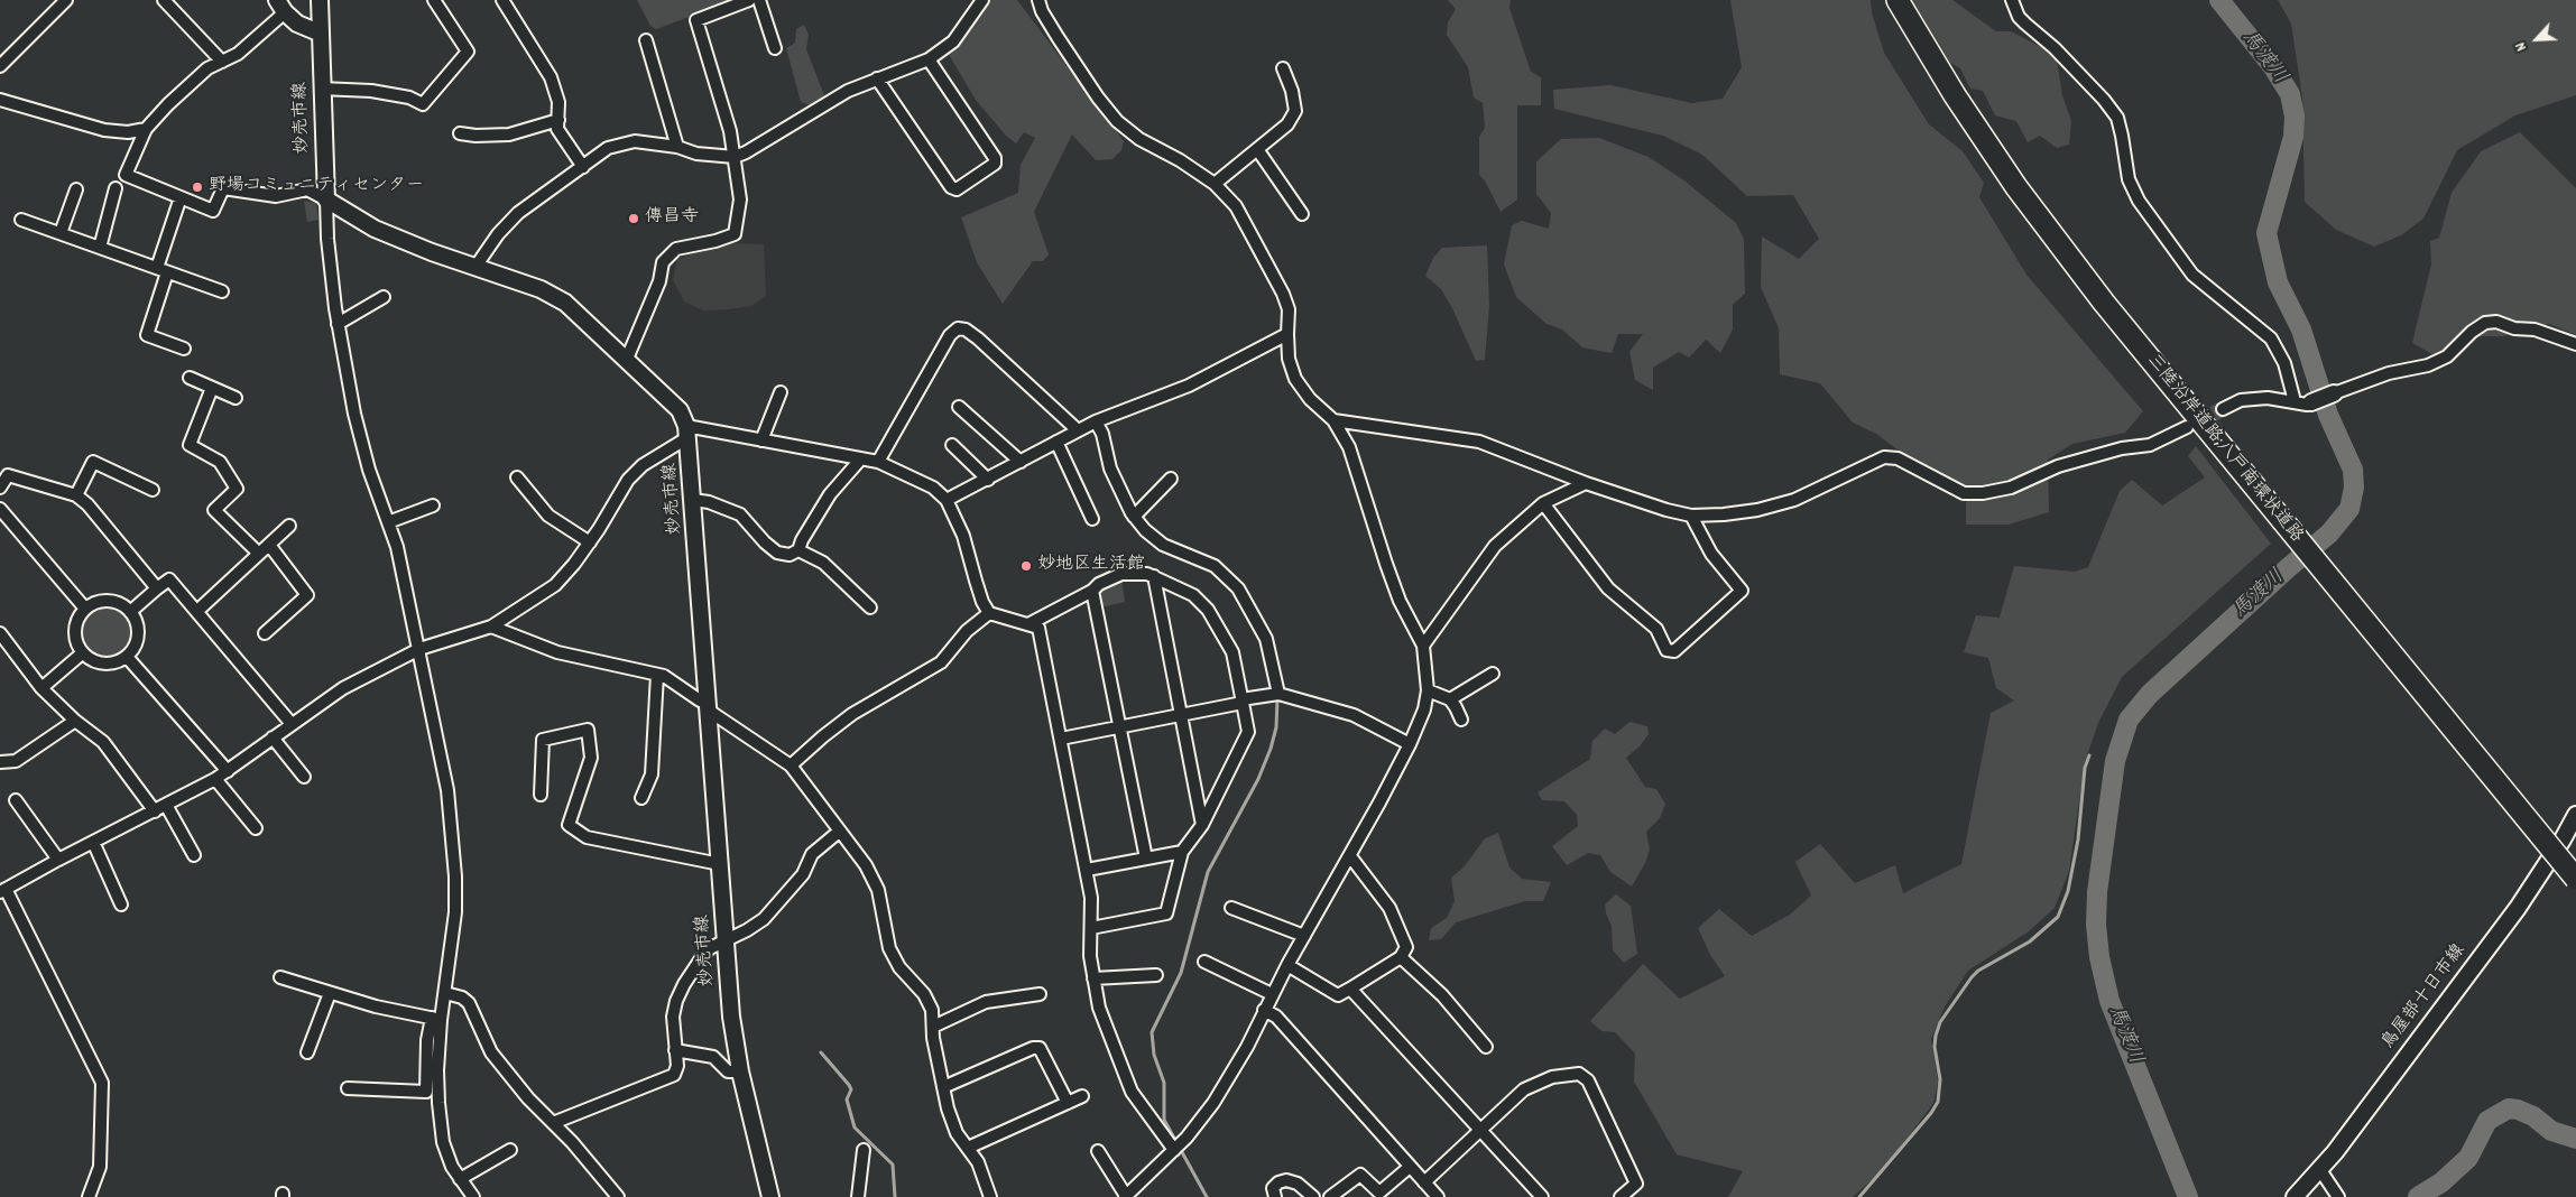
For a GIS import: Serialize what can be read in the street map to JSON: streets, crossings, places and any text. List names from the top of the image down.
{
  "streets": {
    "highway": ["三陸沿岸道路;八戸南環状道路"],
    "main road": ["妙売市線", "鳥屋部十日市線"]
  },
  "water": ["馬渡川"],
  "places": ["野場コミュニティセンター", "傳昌寺", "妙地区生活館"],
  "north": "bottom left"
}
